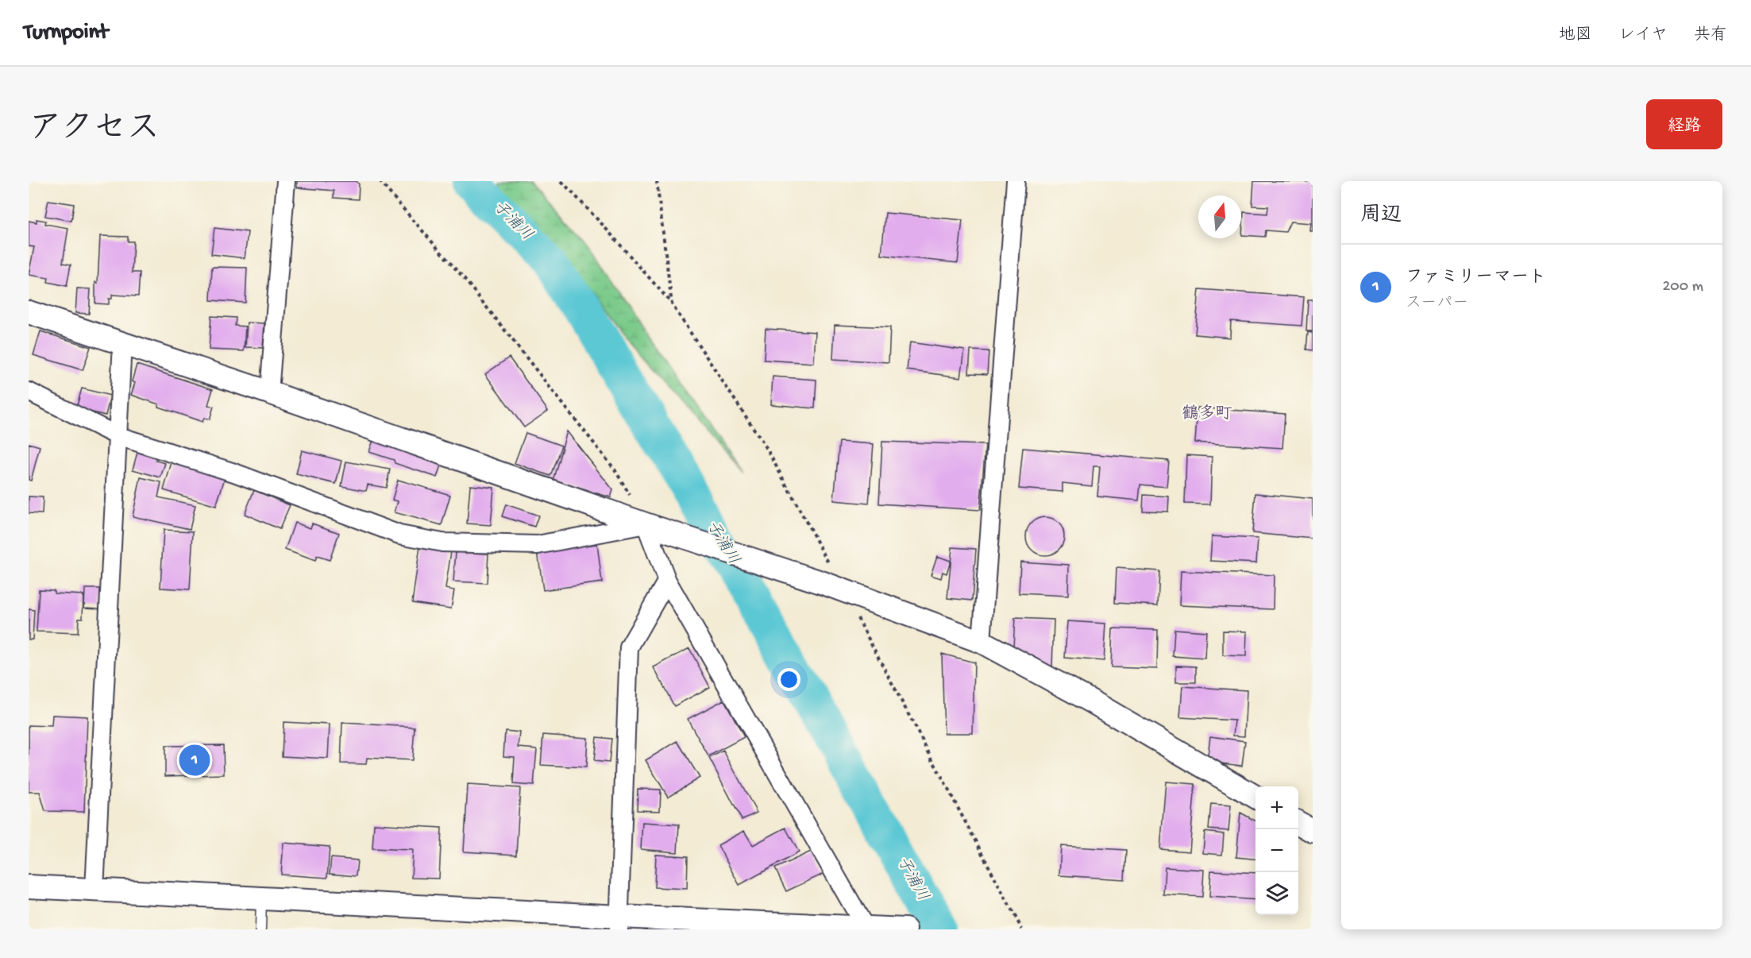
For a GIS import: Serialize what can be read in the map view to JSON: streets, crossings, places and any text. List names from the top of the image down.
{
  "districts": ["鶴多町"],
  "water": ["子浦川"],
  "north": "top",
  "page": {
    "header": "Turnpoint",
    "nav": ["地図", "レイヤ", "共有"],
    "title": "アクセス",
    "buttons": "経路",
    "heading": "周辺",
    "list": [
      {
        "mark": "1",
        "name": "ファミリーマート",
        "note": "スーパー",
        "value": "200 m"
      }
    ],
    "pins": "1",
    "map_buttons": ["+", "−"]
  }
}
